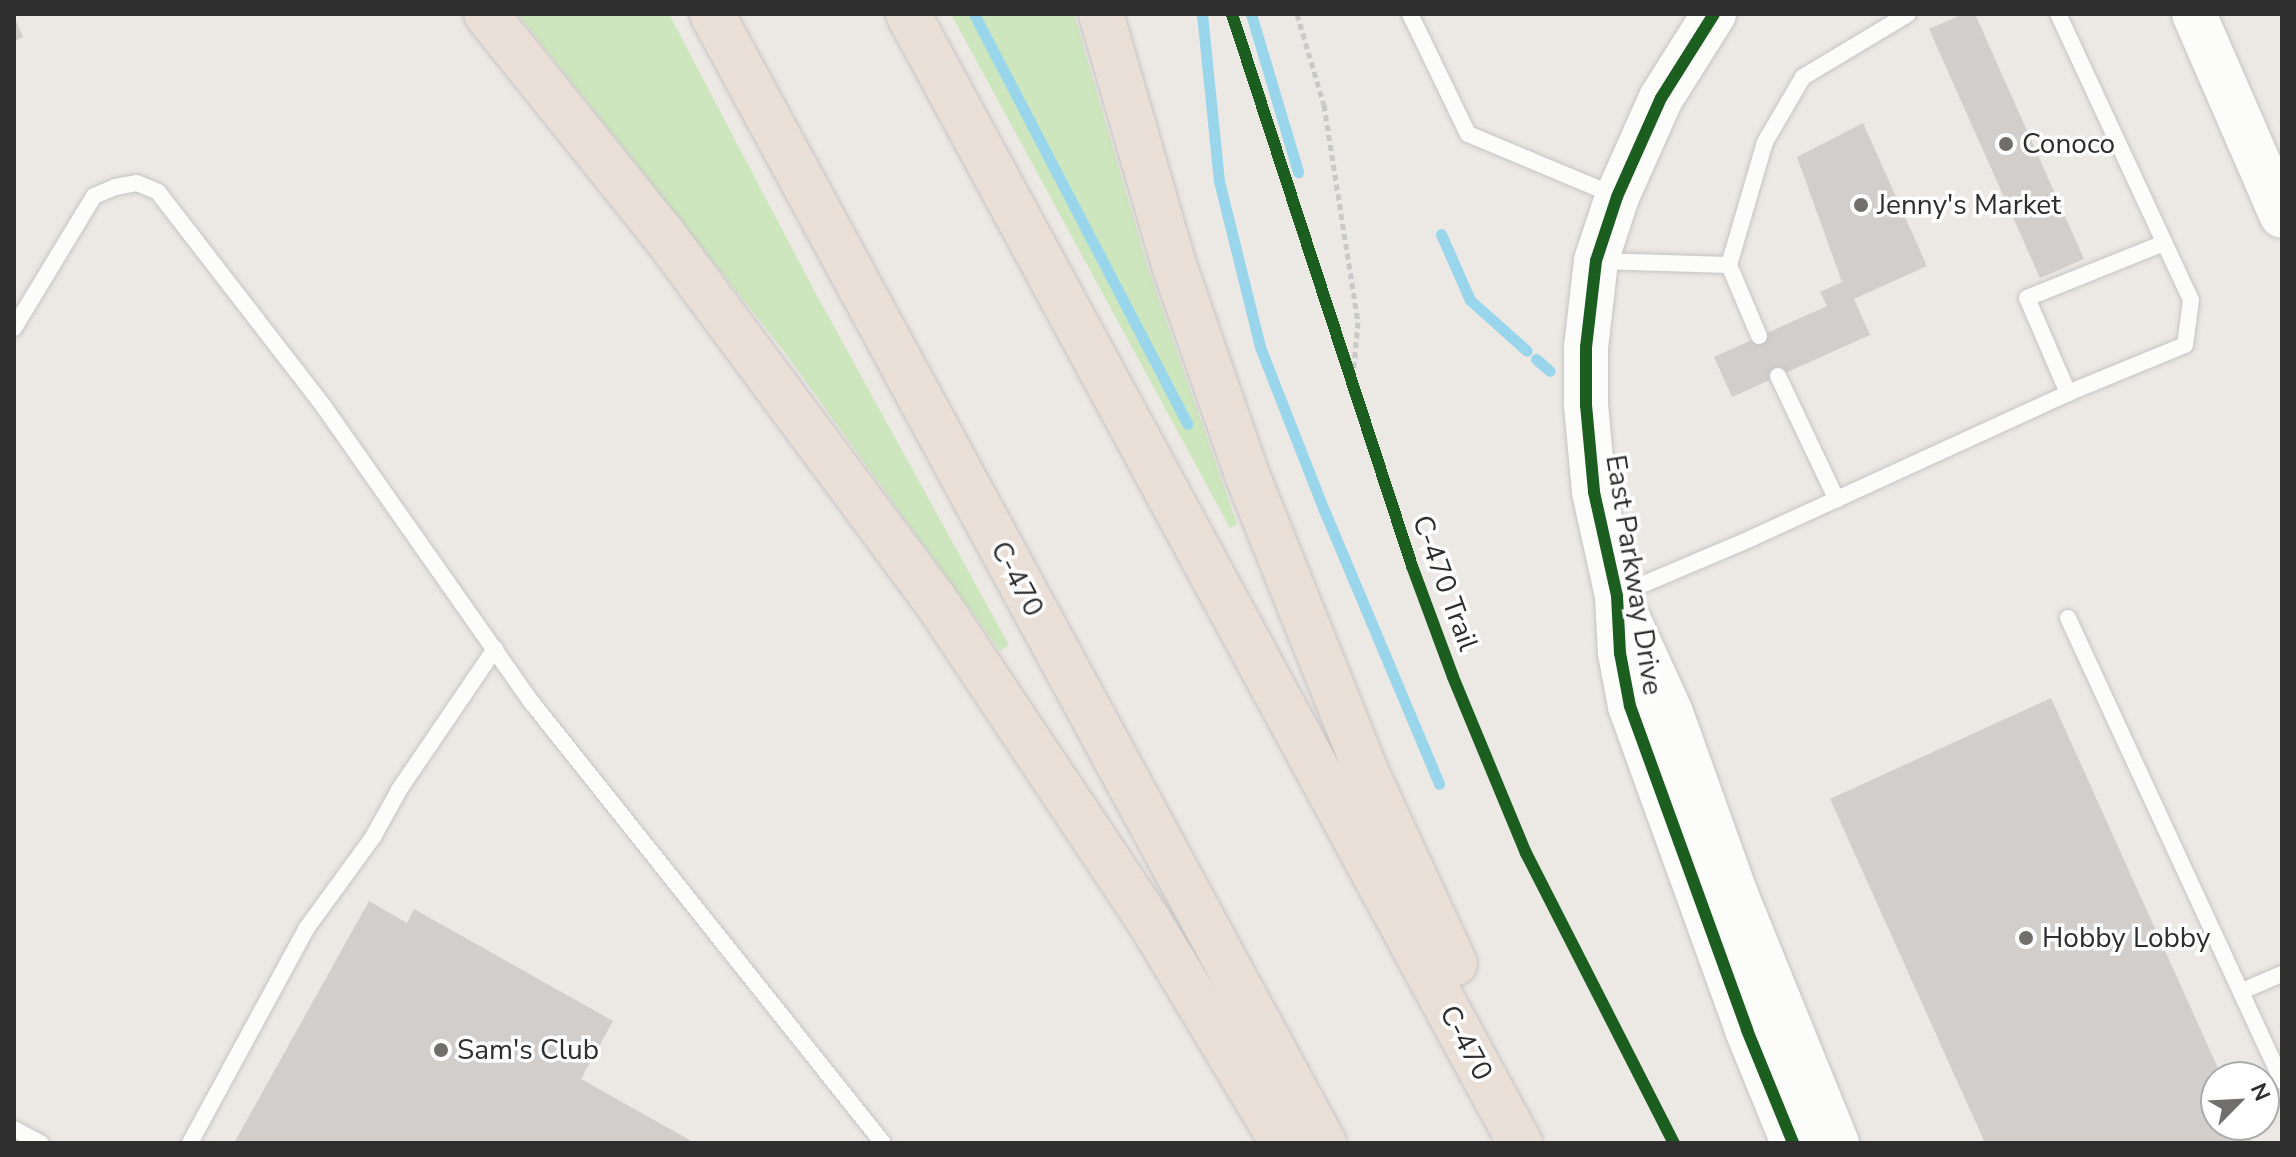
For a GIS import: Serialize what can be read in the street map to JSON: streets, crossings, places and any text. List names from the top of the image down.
{
  "streets": {
    "highway": ["C-470"],
    "street": ["East Parkway Drive"],
    "cycle path": ["C-470 Trail"]
  },
  "places": [
    "Conoco",
    "Jenny's Market",
    "Hobby Lobby",
    "Sam's Club"
  ],
  "north": "top right"
}
